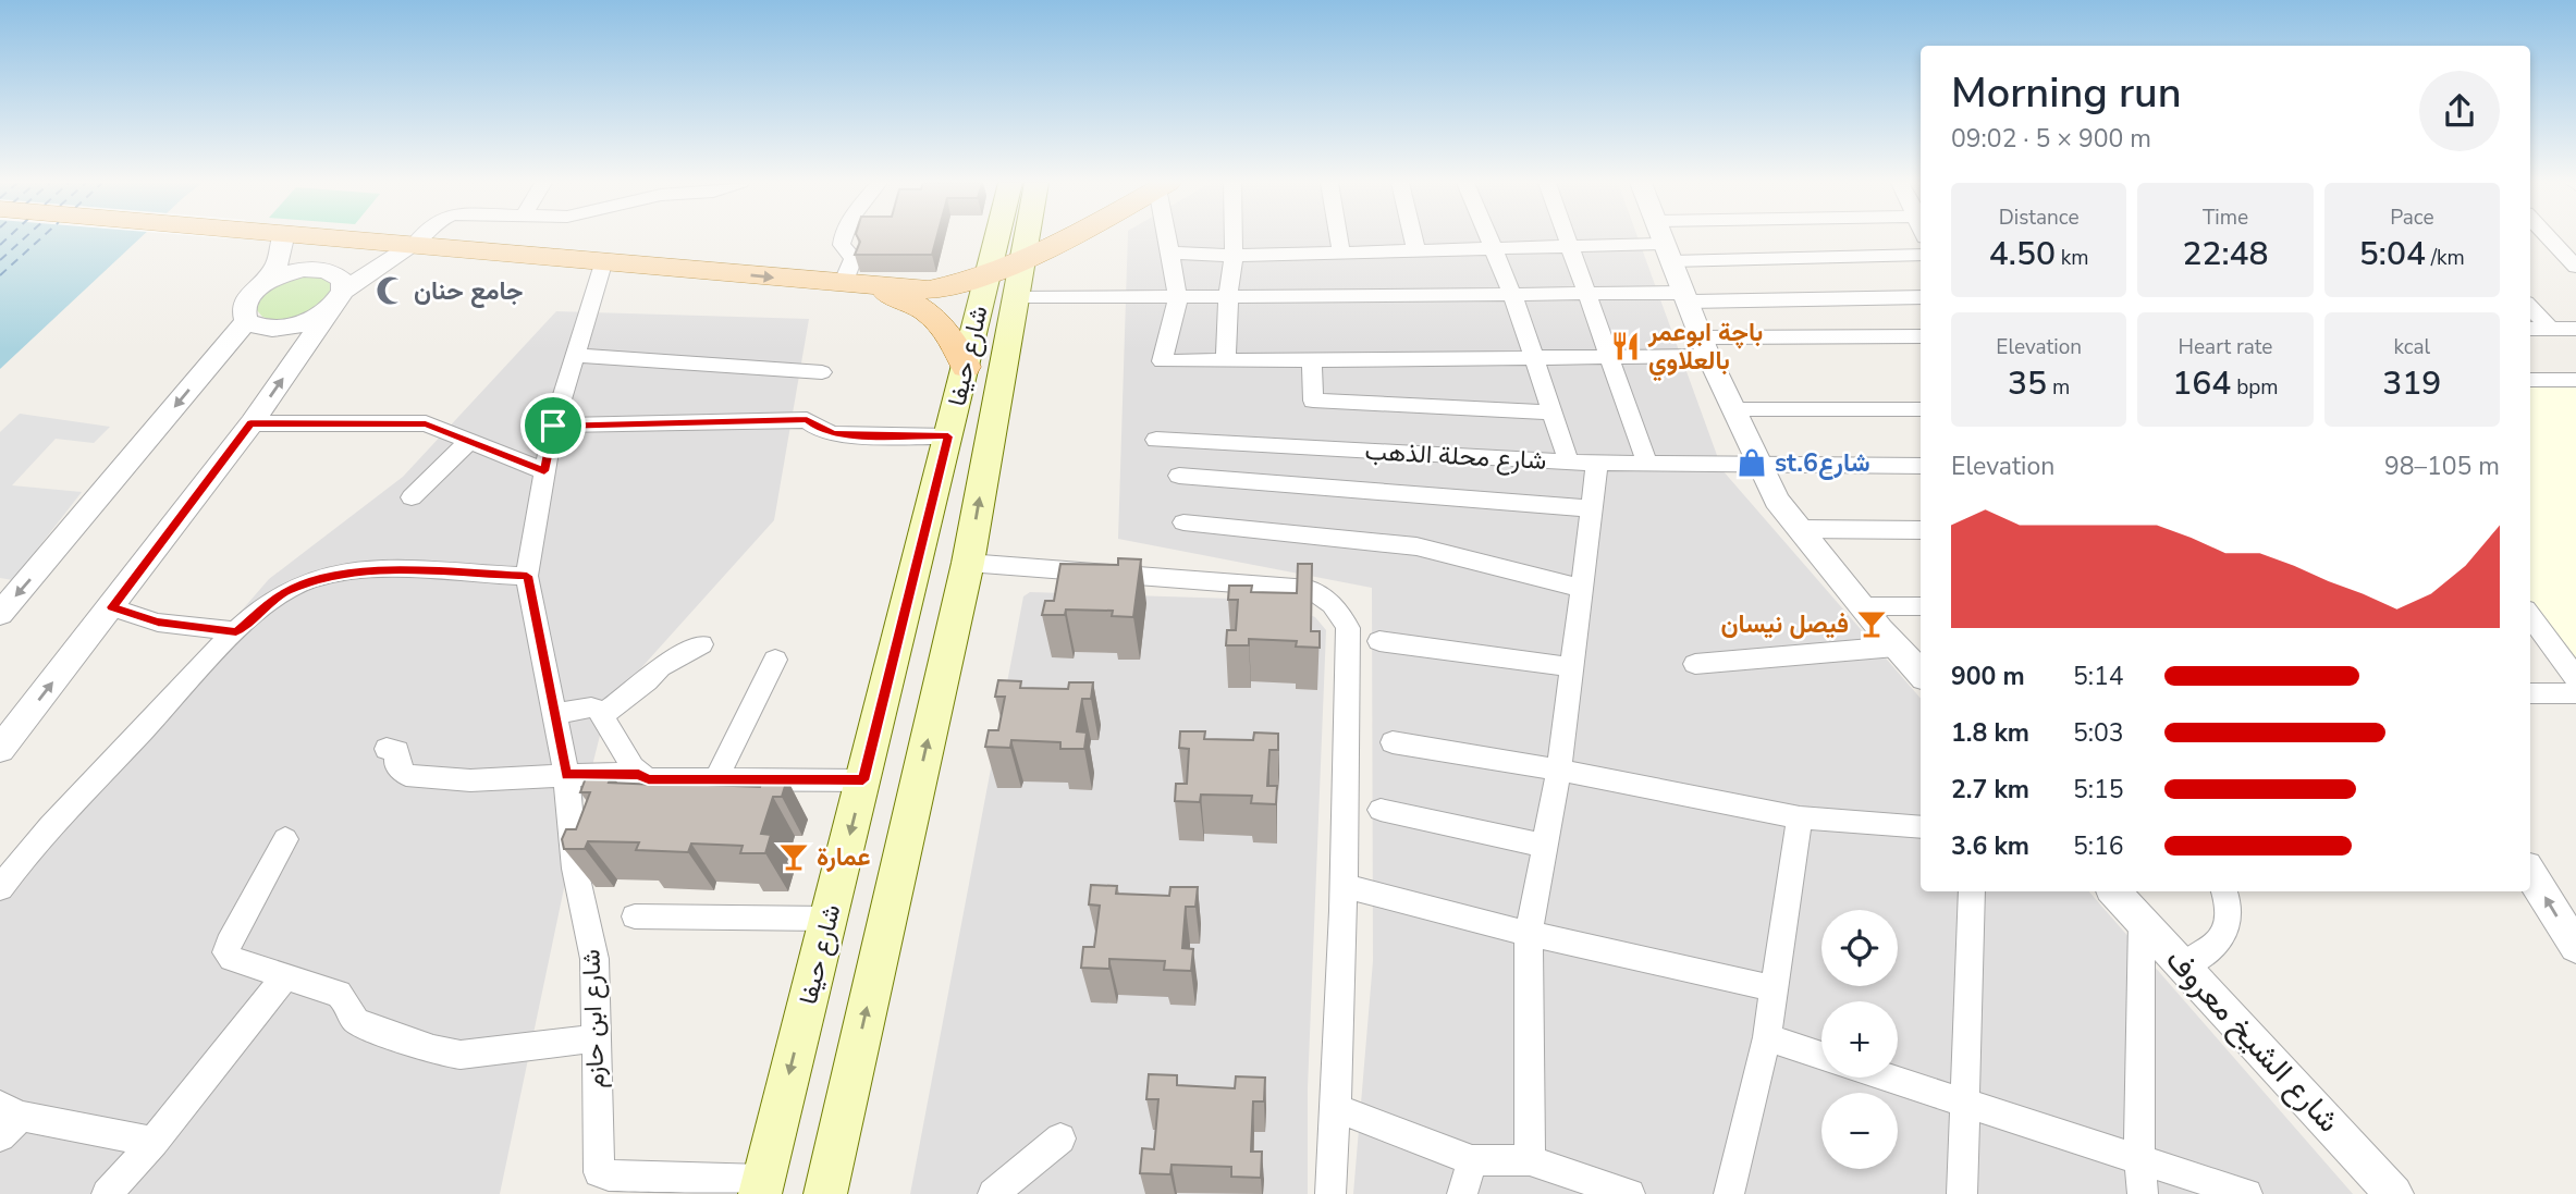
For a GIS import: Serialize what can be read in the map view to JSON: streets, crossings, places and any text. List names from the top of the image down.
{
  "streets": {
    "main road": ["شارع حيفا"],
    "street": ["شارع محلة الذهب", "شارع ابن حازم", "شارع الشيخ معروف"]
  },
  "crossings": [
    ["شارع حيفا", "شارع ابن حازم"]
  ],
  "places": {
    "mosque": ["جامع حنان"],
    "restaurant": ["باچة ابوعمر بالعلاوي"],
    "shop": ["st.شارع6"],
    "bar": ["فيصل نيسان", "عمارة"]
  },
  "page": {
    "heading": ["Morning run", "09:02 · 5 × 900 m"],
    "stats": [
      ["Distance", "4.50 km"],
      ["Time", "22:48"],
      ["Pace", "5:04 /km"],
      ["Elevation", "35 m"],
      ["Heart rate", "164 bpm"],
      ["kcal", "319"]
    ],
    "chart": ["Elevation", "98–105 m"],
    "list": [
      {
        "name": "900 m",
        "note": "5:14"
      },
      {
        "name": "1.8 km",
        "note": "5:03"
      },
      {
        "name": "2.7 km",
        "note": "5:15"
      },
      {
        "name": "3.6 km",
        "note": "5:16"
      }
    ],
    "map_buttons": ["+", "−"]
  }
}
